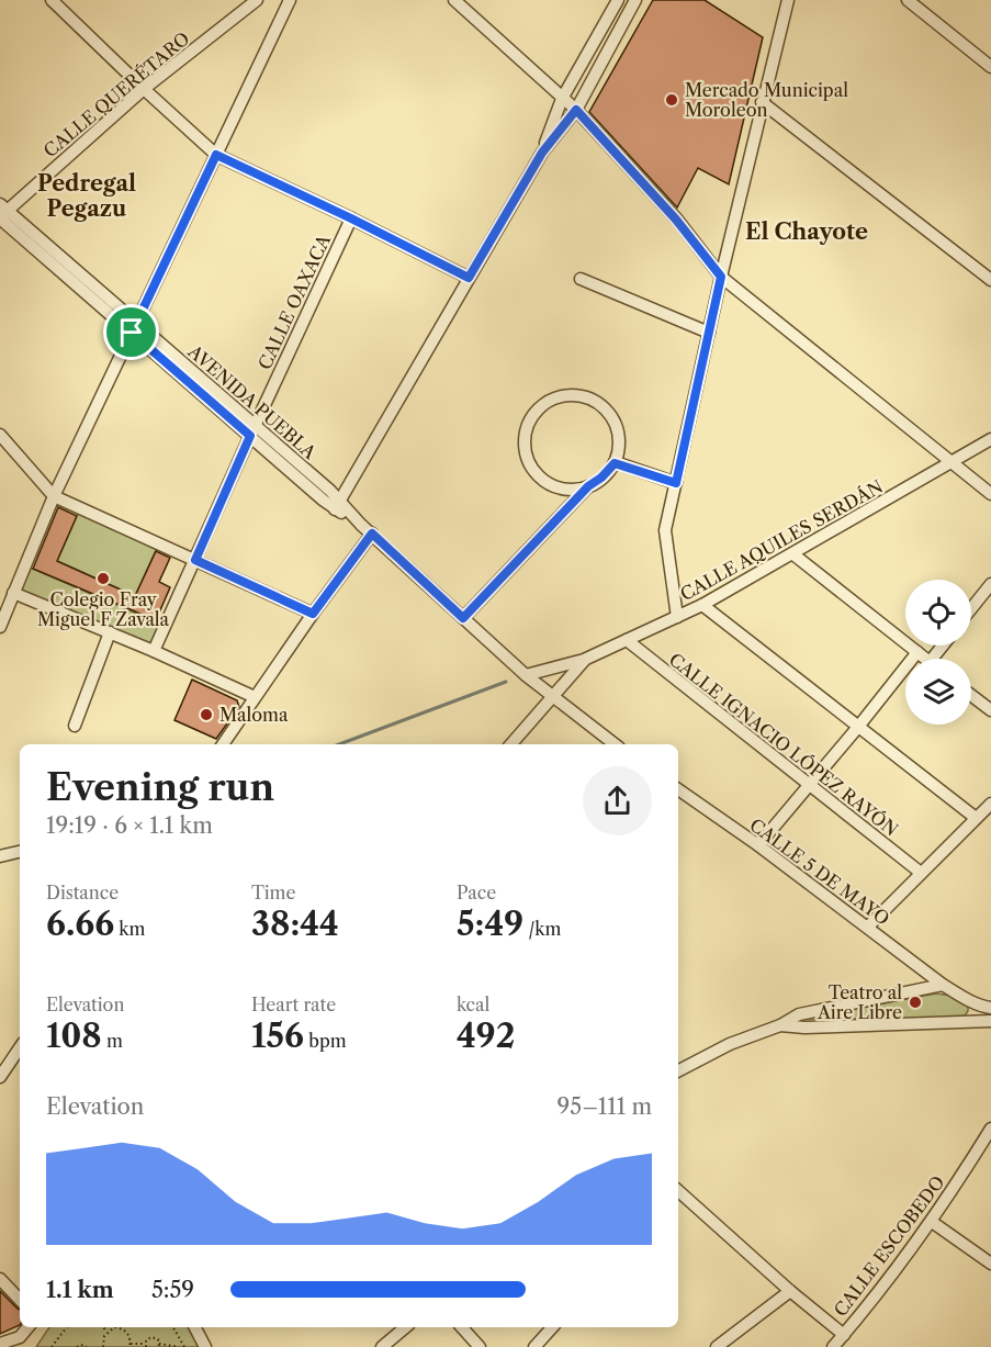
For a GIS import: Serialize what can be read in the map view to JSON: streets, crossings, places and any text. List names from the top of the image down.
{
  "streets": {
    "street": [
      "CALLE QUERÉTARO",
      "CALLE OAXACA",
      "AVENIDA PUEBLA",
      "CALLE AQUILES SERDÁN",
      "CALLE IGNACIO LÓPEZ RAYÓN",
      "CALLE 5 DE MAYO",
      "CALLE ESCOBEDO"
    ]
  },
  "crossings": [
    ["CALLE QUERÉTARO", "AVENIDA PUEBLA"],
    ["CALLE OAXACA", "AVENIDA PUEBLA"],
    ["AVENIDA PUEBLA", "CALLE AQUILES SERDÁN"],
    ["CALLE AQUILES SERDÁN", "CALLE IGNACIO LÓPEZ RAYÓN"]
  ],
  "districts": ["Pedregal Pegazu", "El Chayote"],
  "places": [
    "Mercado Municipal Moroleon",
    "Colegio Fray Miguel F Zavala",
    "Maloma",
    "Teatro al Aire Libre"
  ],
  "page": {
    "heading": ["Evening run", "19:19 · 6 × 1.1 km"],
    "stats": [
      ["Distance", "6.66 km"],
      ["Time", "38:44"],
      ["Pace", "5:49 /km"],
      ["Elevation", "108 m"],
      ["Heart rate", "156 bpm"],
      ["kcal", "492"]
    ],
    "chart": ["Elevation", "95–111 m"],
    "list": [
      {
        "name": "1.1 km",
        "note": "5:59"
      }
    ]
  }
}
